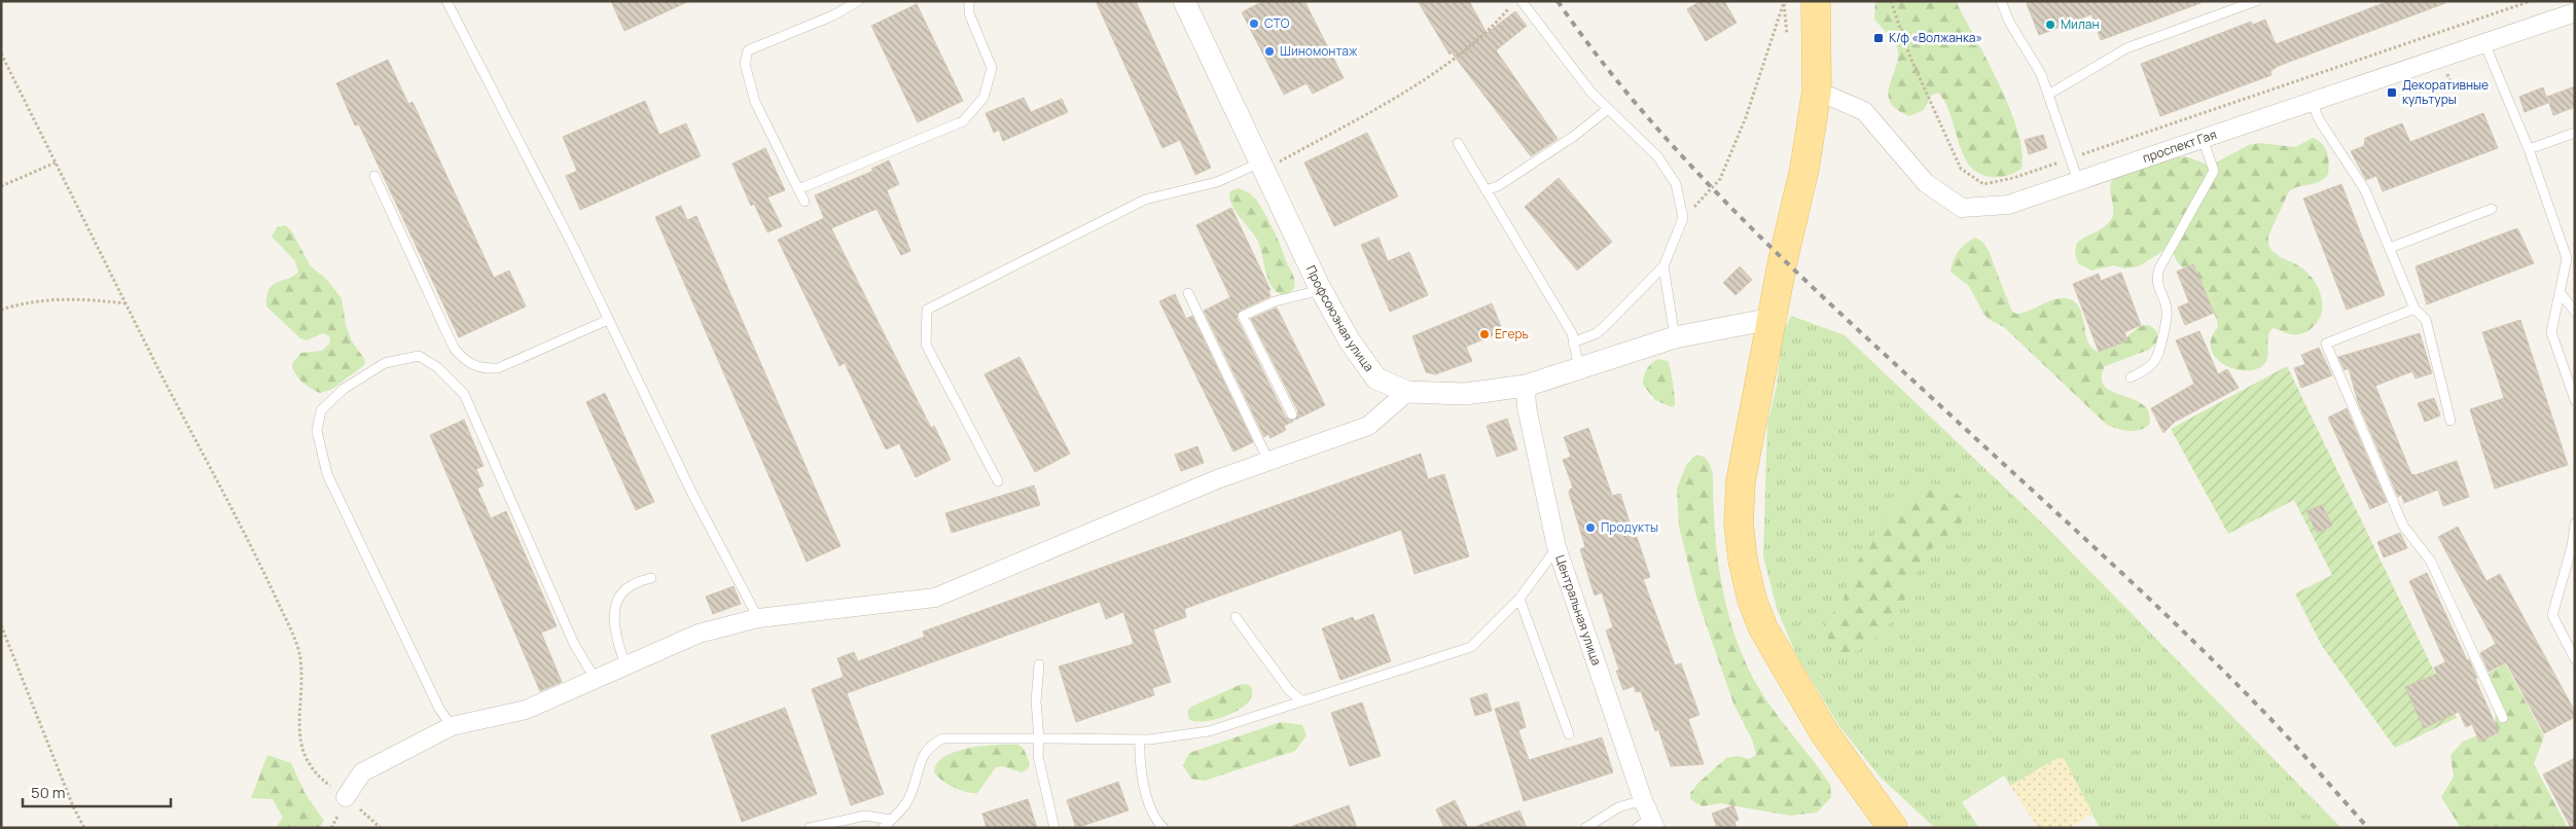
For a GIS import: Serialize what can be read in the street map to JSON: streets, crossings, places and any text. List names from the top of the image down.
{
  "streets": {
    "street": ["проспект Гая", "Профсоюзная улица", "Центральная улица"]
  },
  "crossings": [
    ["Профсоюзная улица", "Центральная улица"]
  ],
  "places": {
    "other": [
      "СТО",
      "Милан",
      "Шиномонтаж",
      "Егерь",
      "Продукты"
    ],
    "transit": ["К/ф «Волжанка»", "Декоративные культуры"]
  },
  "scale_bar": "50 m"
}
